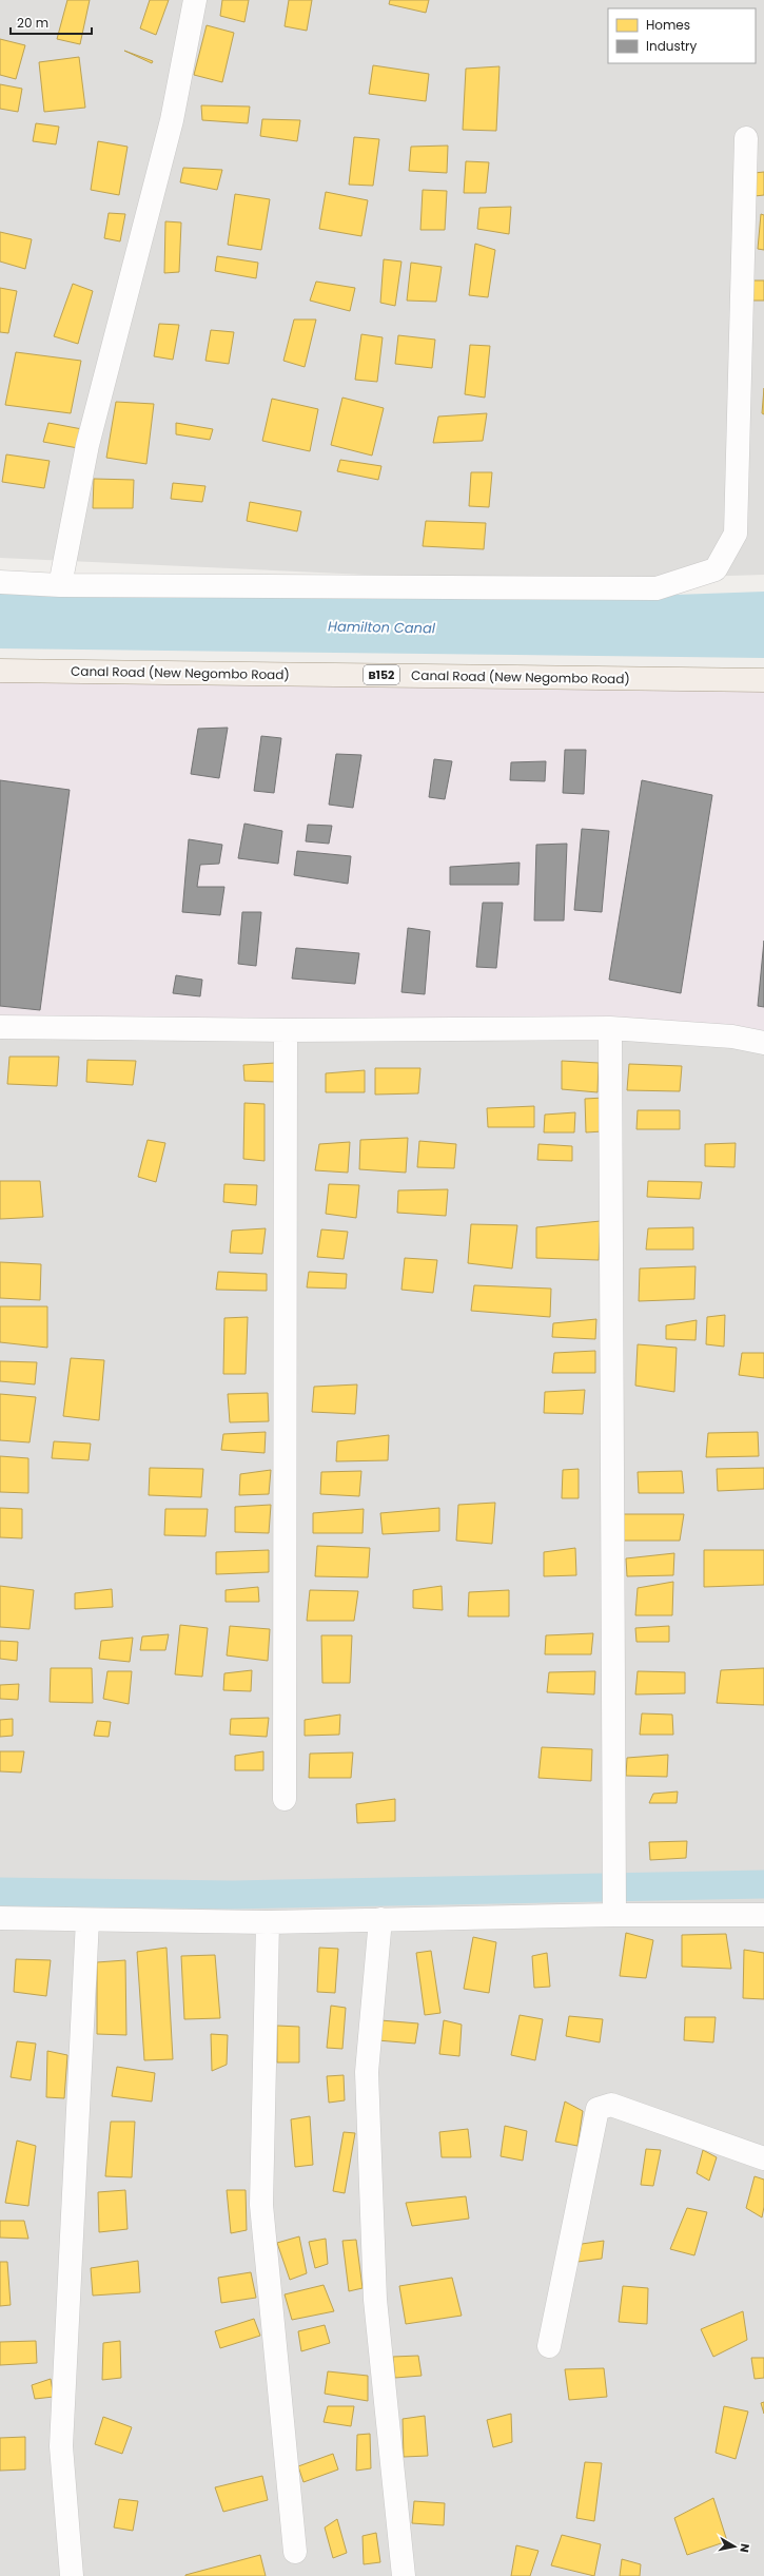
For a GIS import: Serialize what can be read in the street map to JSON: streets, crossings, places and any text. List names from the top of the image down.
{
  "streets": {
    "main road": ["Canal Road (New Negombo Road)", "B152"]
  },
  "water": ["Hamilton Canal"],
  "legend": ["Homes", "Industry"],
  "scale_bar": "20 m",
  "north": "right"
}
